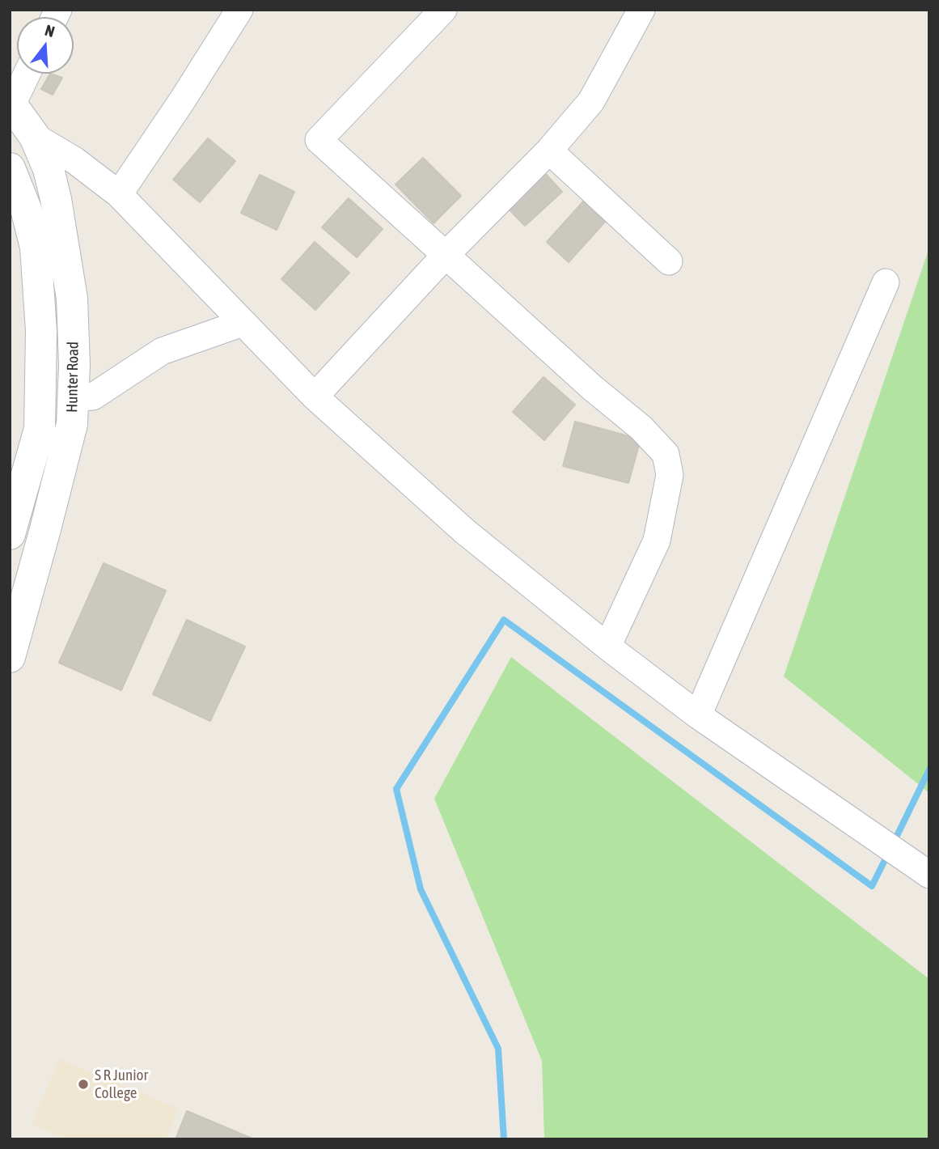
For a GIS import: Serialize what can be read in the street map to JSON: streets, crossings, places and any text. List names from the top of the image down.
{
  "streets": {
    "main road": ["Hunter Road"]
  },
  "places": ["S R Junior College"],
  "north": "top"
}
